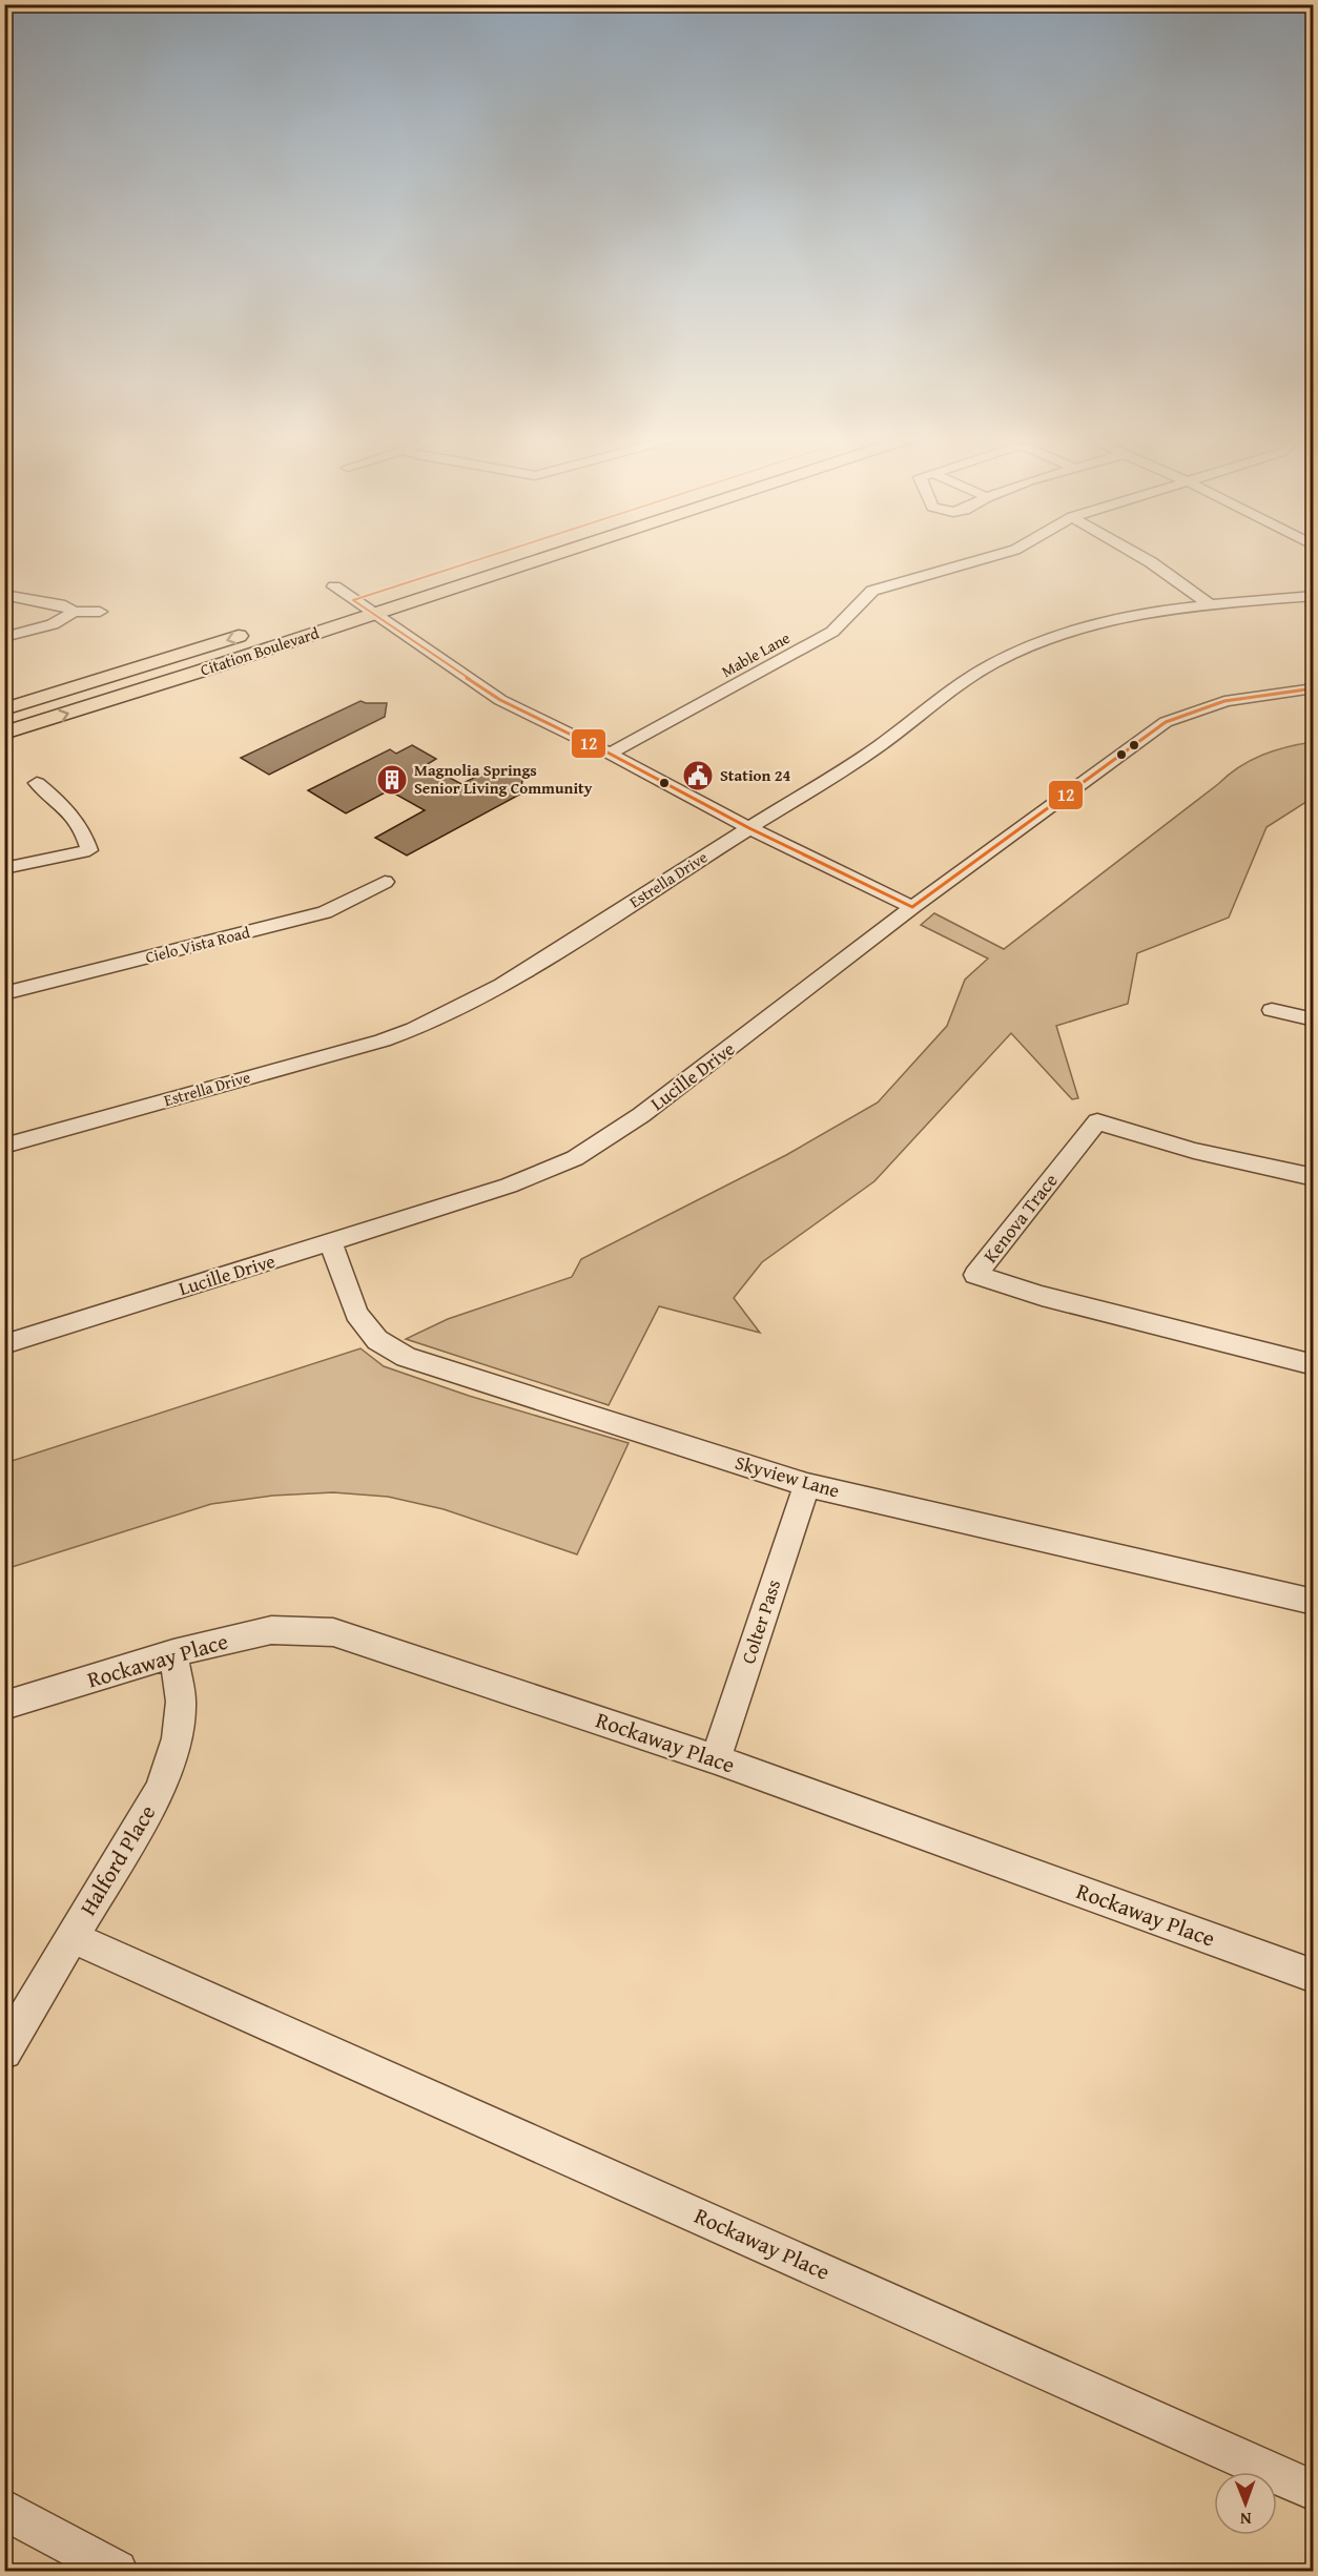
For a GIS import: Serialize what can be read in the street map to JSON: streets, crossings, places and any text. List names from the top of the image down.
{
  "streets": {
    "main road": ["Citation Boulevard"],
    "street": [
      "Mable Lane",
      "Estrella Drive",
      "Cielo Vista Road",
      "Lucille Drive",
      "Kenova Trace",
      "Skyview Lane",
      "Colter Pass",
      "Rockaway Place",
      "Halford Place"
    ]
  },
  "crossings": [
    ["Lucille Drive", "Skyview Lane"],
    ["Skyview Lane", "Colter Pass"],
    ["Colter Pass", "Rockaway Place"],
    ["Rockaway Place", "Halford Place"]
  ],
  "places": {
    "public building": ["Station 24"],
    "building": ["Magnolia Springs Senior Living Community"]
  },
  "lines": ["transit line 12"],
  "north": "bottom"
}
